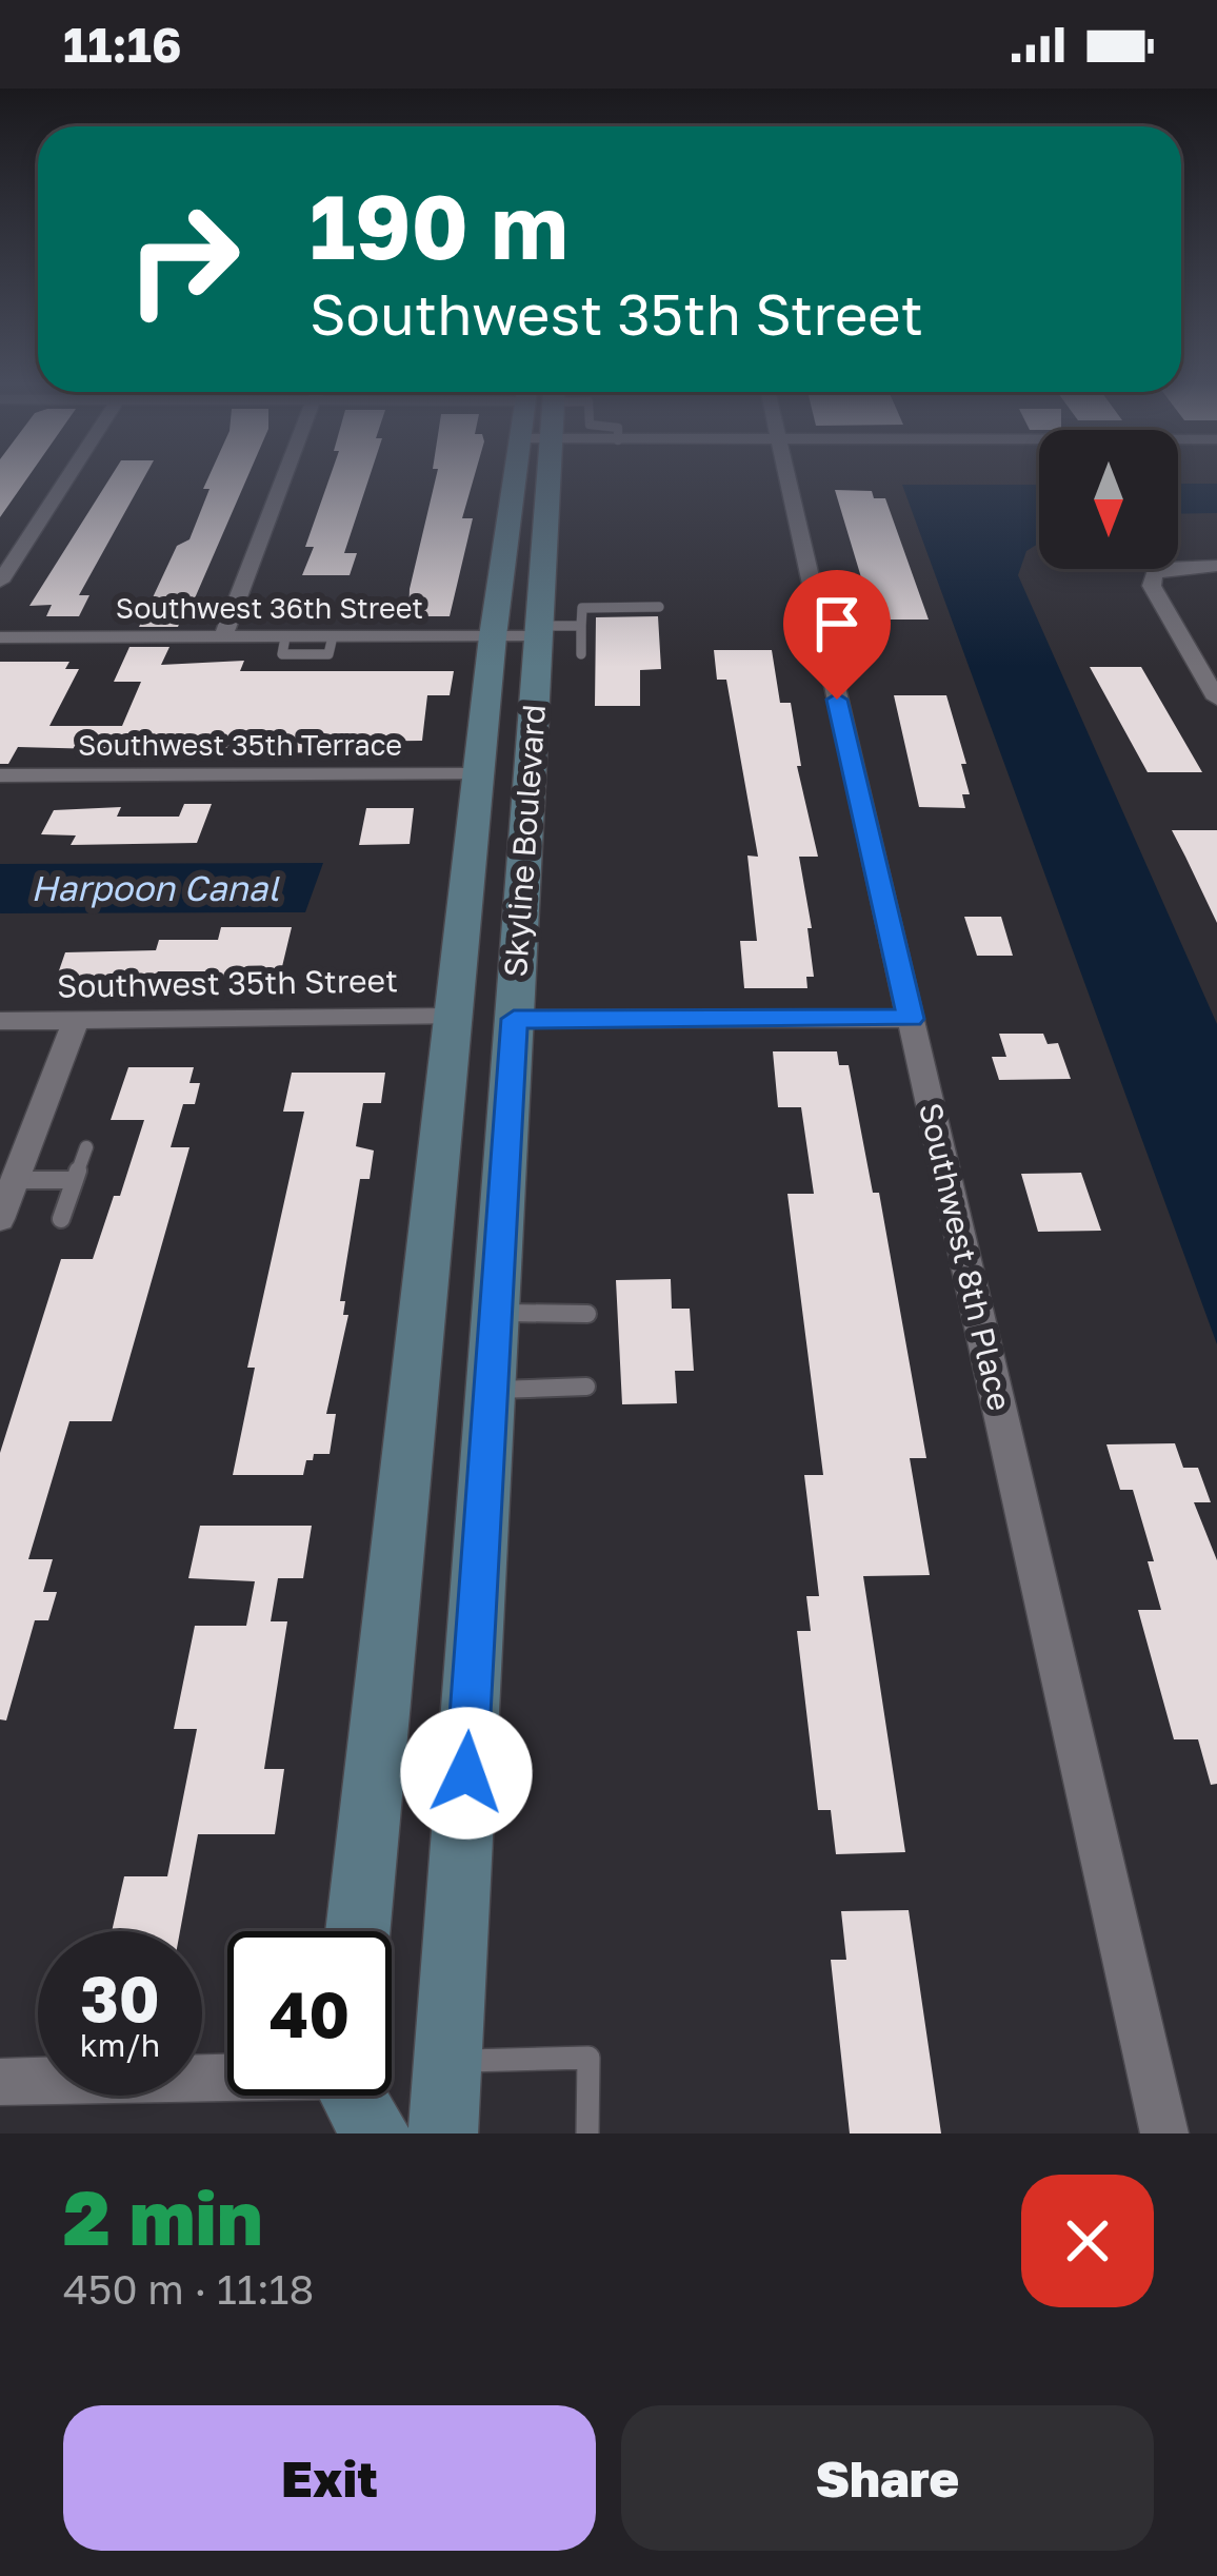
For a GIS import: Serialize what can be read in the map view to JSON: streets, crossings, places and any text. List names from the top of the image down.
{
  "streets": {
    "street": [
      "Southwest 36th Street",
      "Southwest 35th Terrace",
      "Skyline Boulevard",
      "Southwest 35th Street",
      "Southwest 8th Place"
    ]
  },
  "crossings": [
    ["Southwest 36th Street", "Skyline Boulevard"],
    ["Southwest 35th Terrace", "Skyline Boulevard"],
    ["Skyline Boulevard", "Southwest 35th Street"]
  ],
  "water": ["Harpoon Canal"],
  "north": "bottom",
  "page": {
    "status": "11:16",
    "turn": ["190 m", "Southwest 35th Street"],
    "speed": "30 km/h",
    "limit": "40",
    "heading": ["2 min", "450 m · 11:18"],
    "buttons": ["Exit", "Share"]
  }
}
